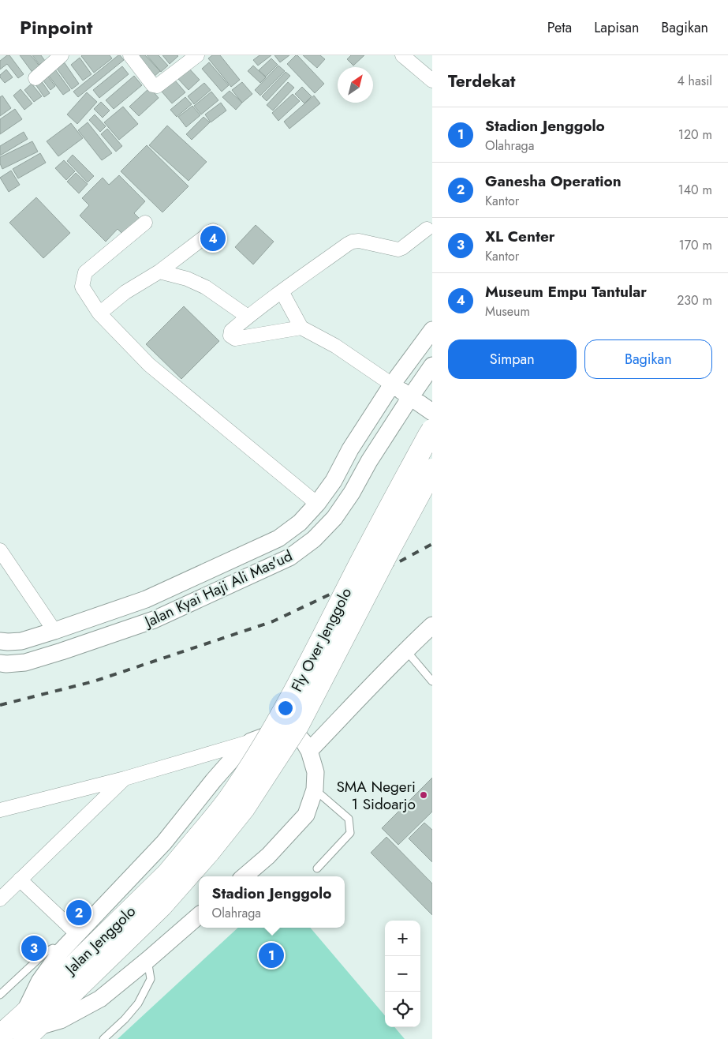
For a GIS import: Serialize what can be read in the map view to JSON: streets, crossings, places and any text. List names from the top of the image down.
{
  "streets": {
    "highway": ["Fly Over Jenggolo", "Jalan Jenggolo"],
    "street": ["Jalan Kyai Haji Ali Mas'ud"]
  },
  "crossings": [
    ["Fly Over Jenggolo", "Jalan Jenggolo"]
  ],
  "places": ["SMA Negeri 1 Sidoarjo"],
  "north": "top right",
  "page": {
    "header": "Pinpoint",
    "nav": ["Peta", "Lapisan", "Bagikan"],
    "heading": ["Terdekat", "4 hasil"],
    "list": [
      {
        "mark": "1",
        "name": "Stadion Jenggolo",
        "note": "Olahraga",
        "value": "120 m"
      },
      {
        "mark": "2",
        "name": "Ganesha Operation",
        "note": "Kantor",
        "value": "140 m"
      },
      {
        "mark": "3",
        "name": "XL Center",
        "note": "Kantor",
        "value": "170 m"
      },
      {
        "mark": "4",
        "name": "Museum Empu Tantular",
        "note": "Museum",
        "value": "230 m"
      }
    ],
    "pins": [
      "4",
      "2",
      "3",
      "1"
    ],
    "buttons": ["Simpan", "Bagikan"],
    "popup": ["Stadion Jenggolo", "Olahraga"],
    "map_buttons": ["+", "−"]
  }
}
